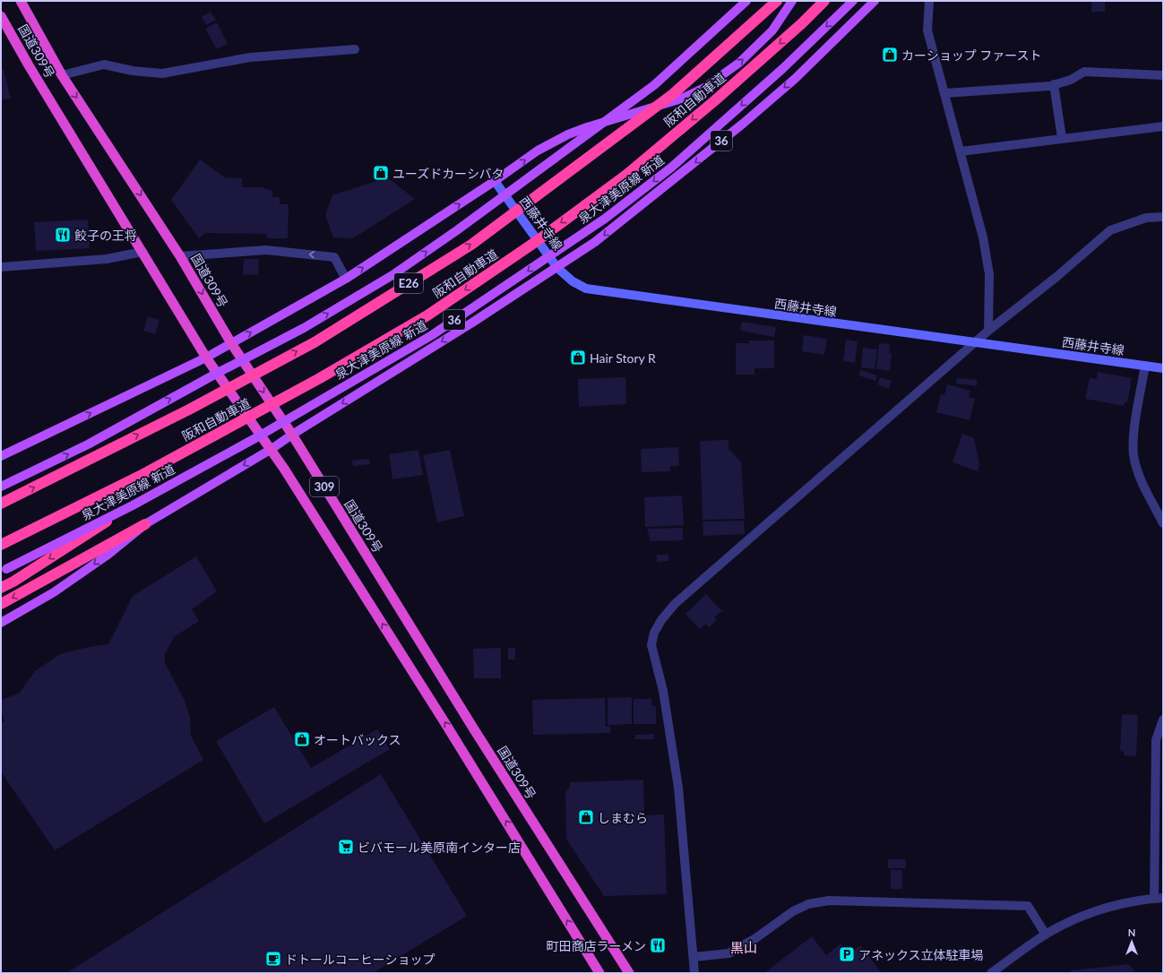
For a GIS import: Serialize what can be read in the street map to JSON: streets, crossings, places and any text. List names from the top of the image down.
{
  "streets": {
    "highway": [
      "国道309号",
      "阪和自動車道",
      "E26",
      "309"
    ],
    "main road": ["36", "泉大津美原線 新道", "西藤井寺線"]
  },
  "crossings": [
    ["国道309号", "36"],
    ["36", "西藤井寺線"]
  ],
  "districts": ["黒山"],
  "places": {
    "shop": [
      "カーショップ ファースト",
      "ユーズドカーシバタ",
      "Hair Story R",
      "オートバックス",
      "しまむら"
    ],
    "restaurant": ["餃子の王将", "町田商店ラーメン"],
    "supermarket": ["ビバモール美原南インター店"],
    "parking": ["アネックス立体駐車場"],
    "cafe": ["ドトールコーヒーショップ"]
  },
  "north": "top"
}
